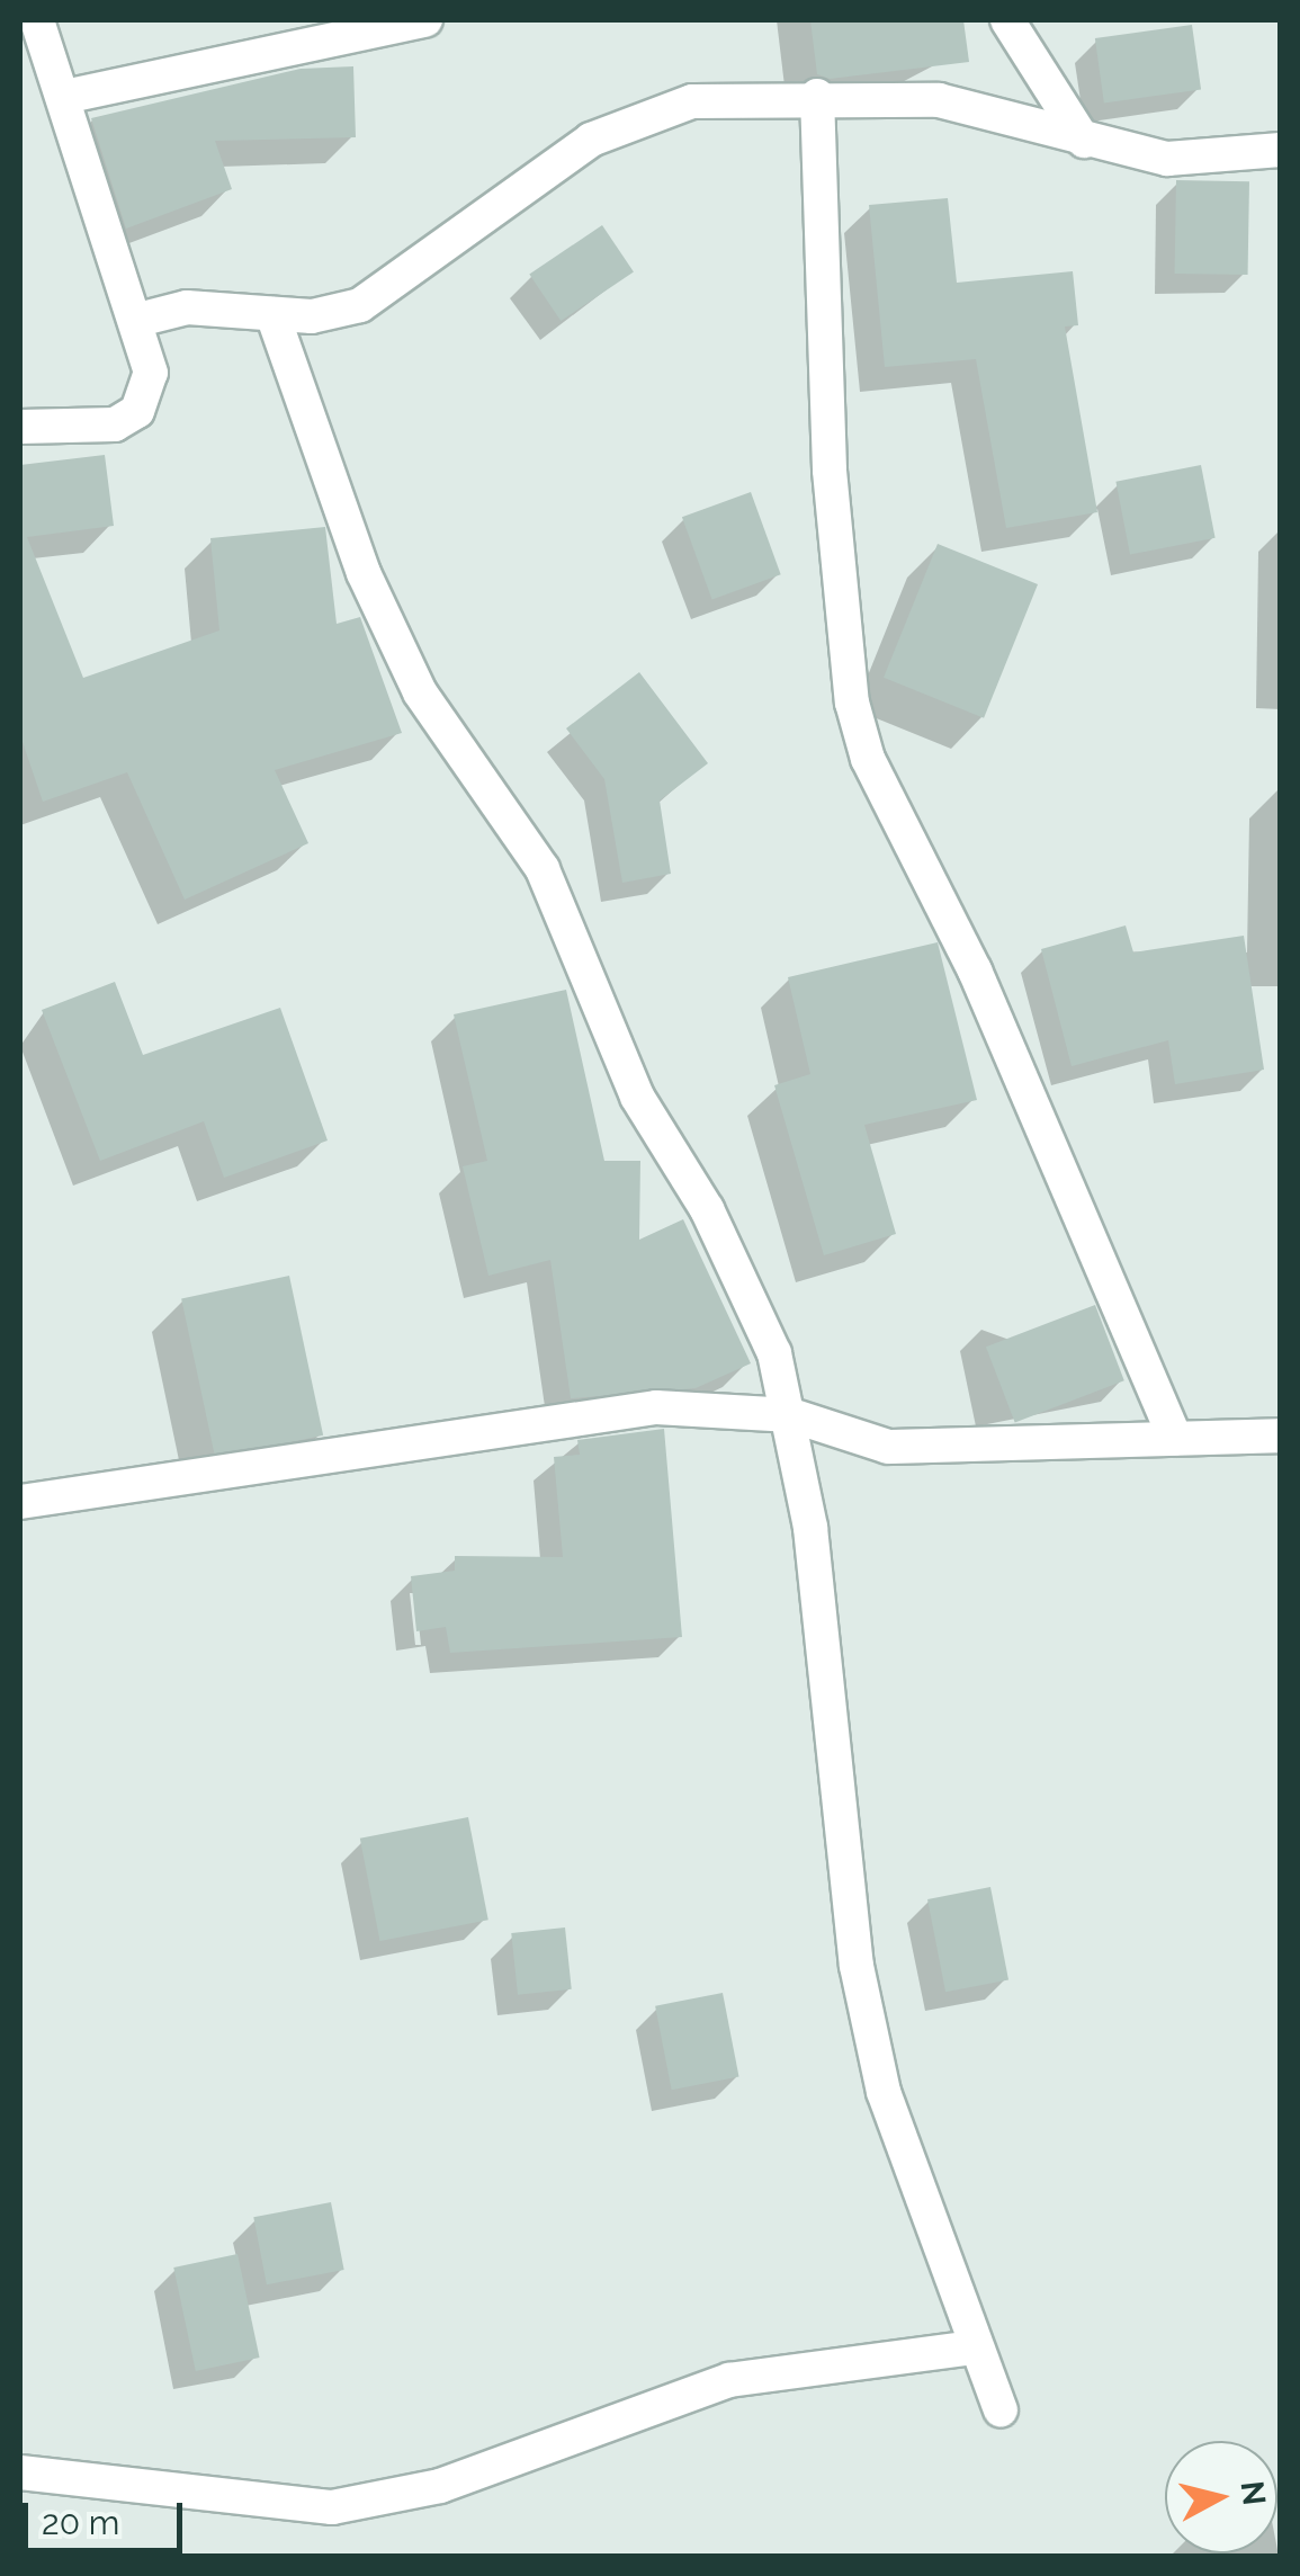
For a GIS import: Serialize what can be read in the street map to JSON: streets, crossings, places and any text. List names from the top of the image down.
{
  "scale_bar": "20 m",
  "north": "right"
}
